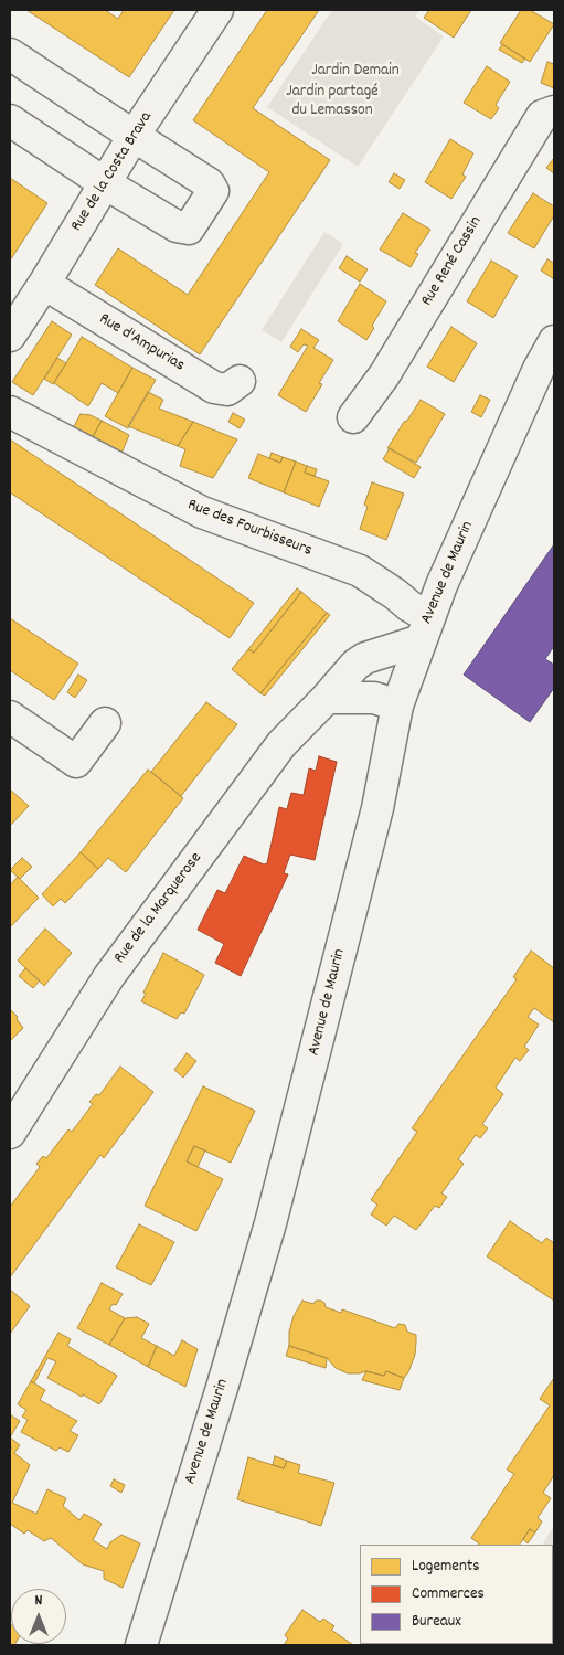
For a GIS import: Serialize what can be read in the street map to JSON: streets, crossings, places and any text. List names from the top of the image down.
{
  "streets": {
    "street": [
      "Rue de la Costa Brava",
      "Rue René Cassin",
      "Rue d'Ampurias",
      "Rue des Fourbisseurs",
      "Avenue de Maurin",
      "Rue de la Marquerose"
    ]
  },
  "crossings": [
    ["Rue de la Costa Brava", "Rue d'Ampurias"],
    ["Rue des Fourbisseurs", "Avenue de Maurin"],
    ["Rue des Fourbisseurs", "Rue de la Marquerose"],
    ["Avenue de Maurin", "Rue de la Marquerose"]
  ],
  "parks": ["Jardin Demain", "Jardin partagé du Lemasson"],
  "legend": ["Logements", "Commerces", "Bureaux"],
  "north": "top"
}
